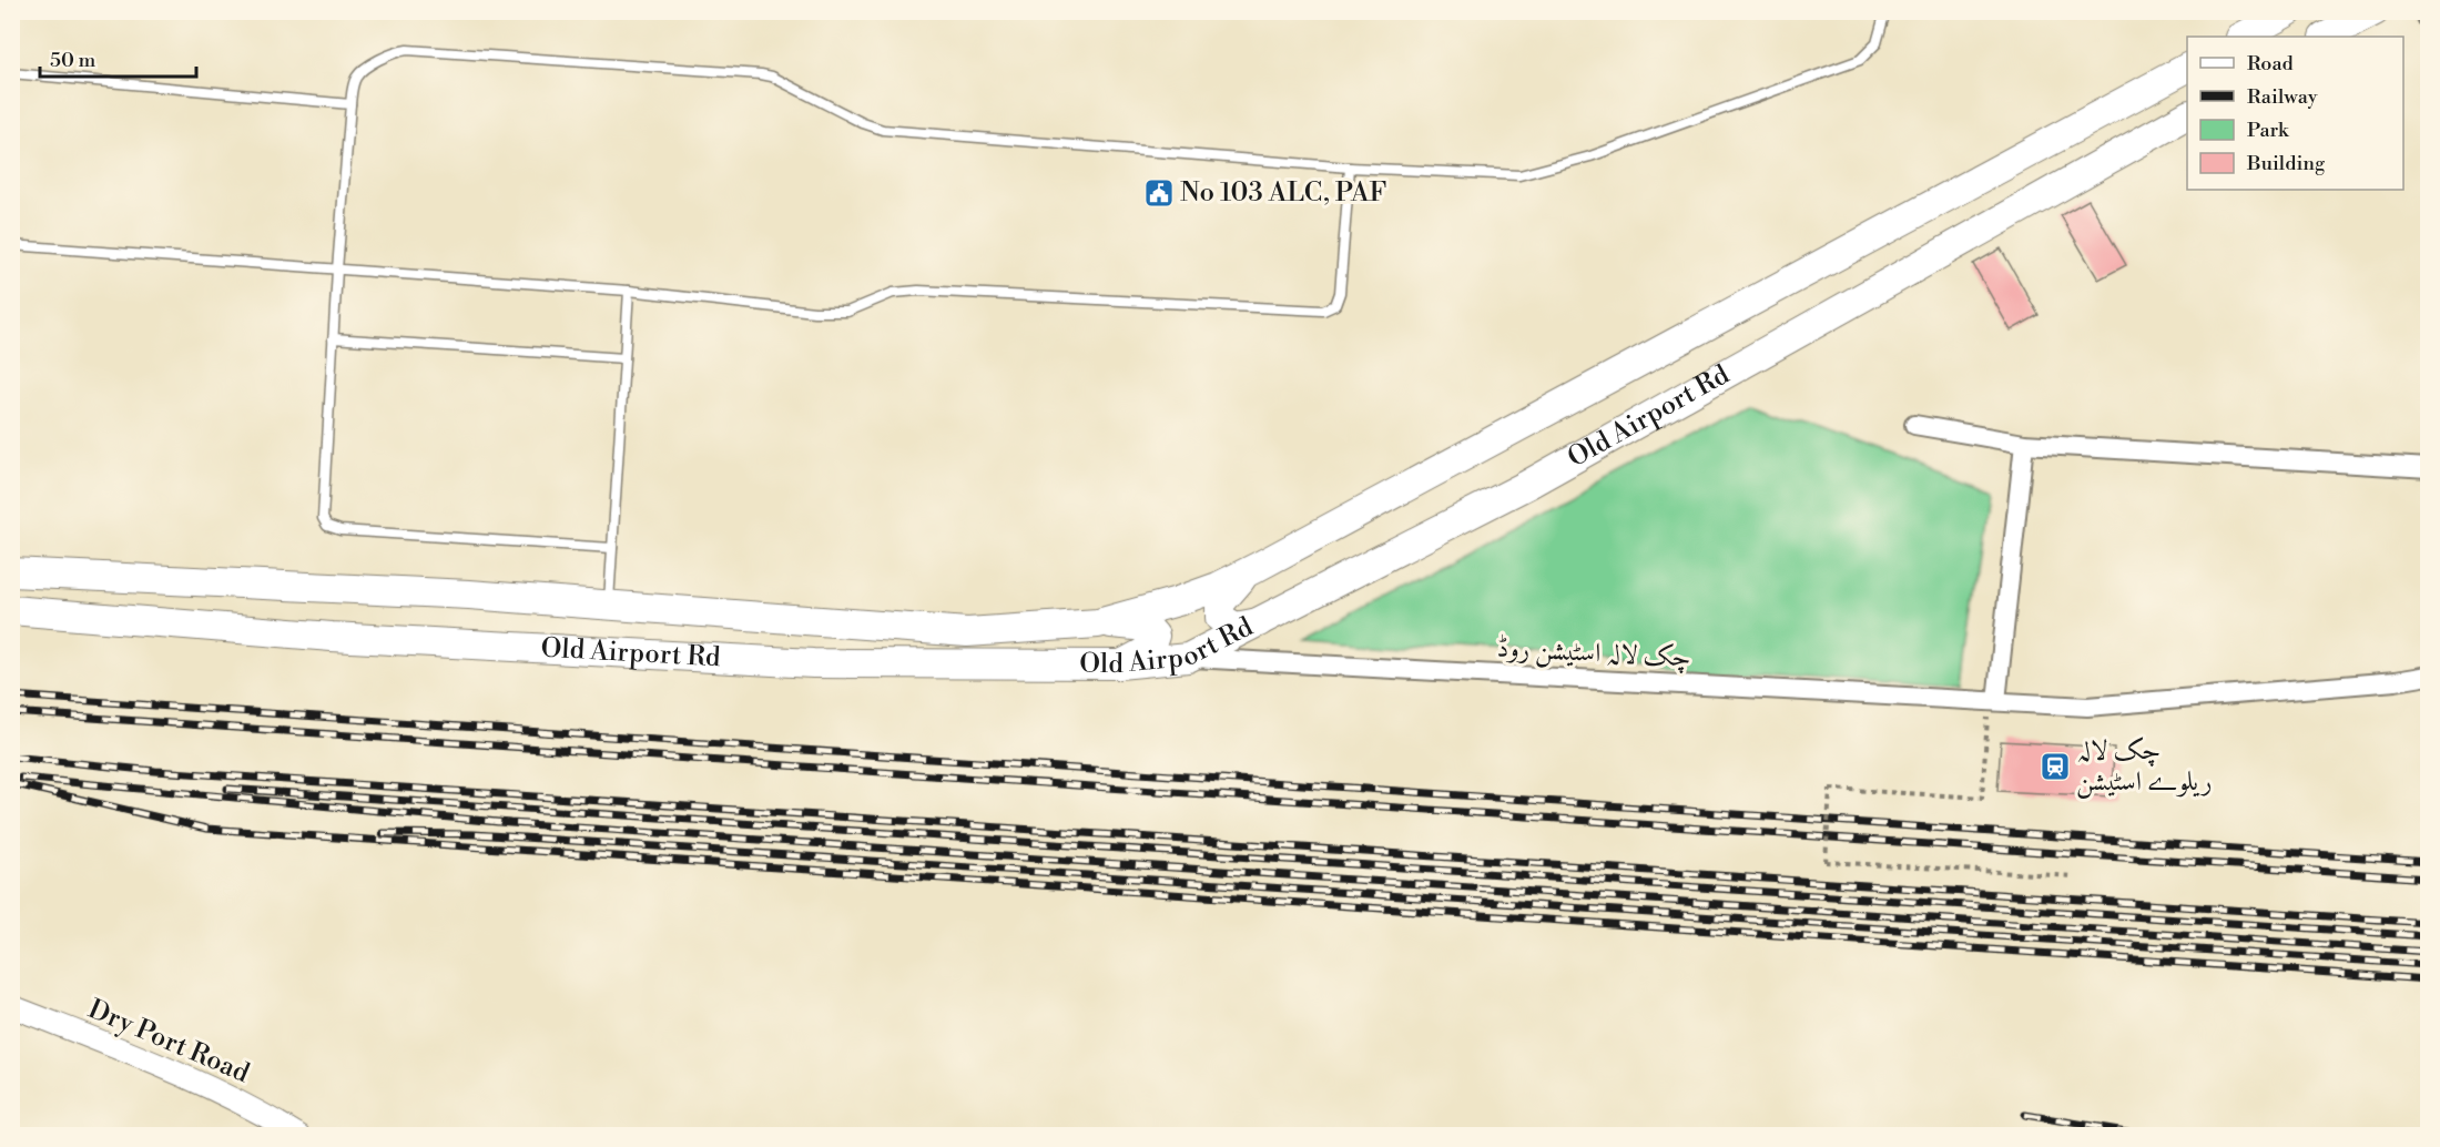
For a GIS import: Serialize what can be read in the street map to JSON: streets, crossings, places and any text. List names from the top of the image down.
{
  "streets": {
    "main road": ["Old Airport Rd"],
    "street": ["چک لالہ اسٹیشن روڈ", "Dry Port Road"]
  },
  "crossings": [
    ["Old Airport Rd", "چک لالہ اسٹیشن روڈ"]
  ],
  "places": {
    "public building": ["No 103 ALC, PAF"],
    "station": ["چک لالہ ریلوے اسٹیشن"]
  },
  "legend": [
    "Road",
    "Railway",
    "Park",
    "Building"
  ],
  "scale_bar": "50 m"
}
